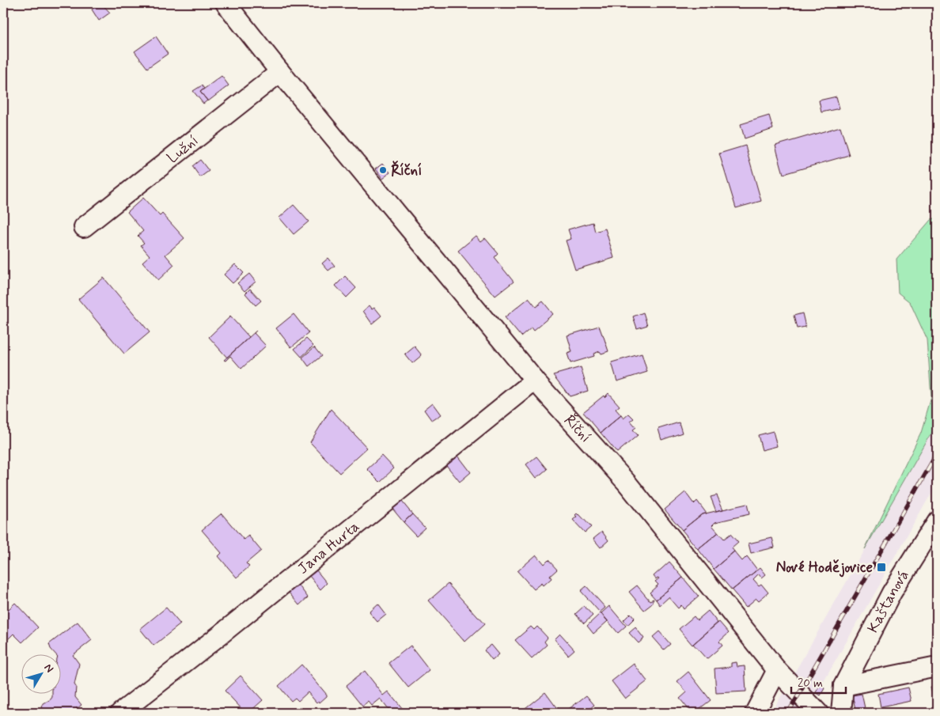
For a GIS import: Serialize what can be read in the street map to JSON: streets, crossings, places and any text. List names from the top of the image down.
{
  "streets": {
    "street": [
      "Lužní",
      "Říční",
      "Jana Hurta",
      "Kaštanová"
    ]
  },
  "crossings": [
    ["Lužní", "Říční"],
    ["Říční", "Jana Hurta"]
  ],
  "places": {
    "other": ["Říční"],
    "transit": ["Nové Hodějovice"]
  },
  "scale_bar": "20 m",
  "north": "top right"
}
